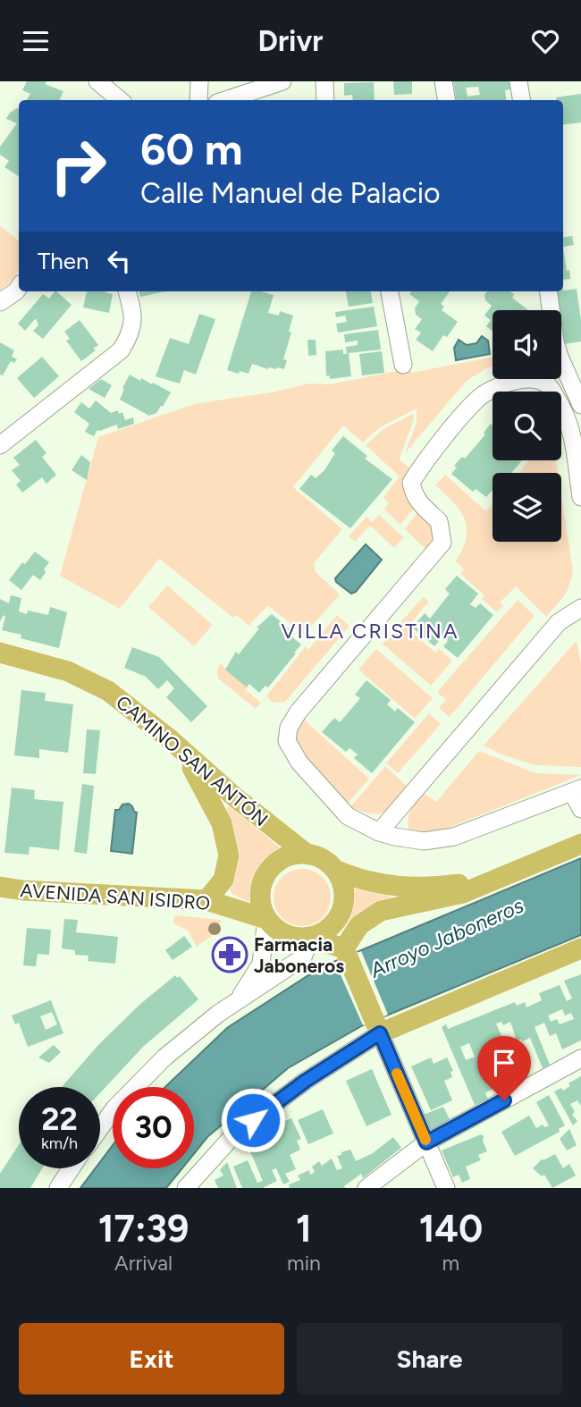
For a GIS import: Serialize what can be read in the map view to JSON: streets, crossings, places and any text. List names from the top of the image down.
{
  "streets": {
    "main road": ["CAMINO SAN ANTÓN", "AVENIDA SAN ISIDRO"]
  },
  "crossings": [
    ["CAMINO SAN ANTÓN", "AVENIDA SAN ISIDRO"]
  ],
  "districts": ["VILLA CRISTINA"],
  "water": ["Arroyo Jaboneros"],
  "places": {
    "pharmacy": ["Farmacia Jaboneros"]
  },
  "page": {
    "header": "Drivr",
    "turn": ["60 m", "Calle Manuel de Palacio"],
    "then": "Then",
    "speed": "22 km/h",
    "limit": "30",
    "eta": [
      "17:39",
      "Arrival",
      "1",
      "min",
      "140",
      "m"
    ],
    "buttons": ["Exit", "Share"]
  }
}
